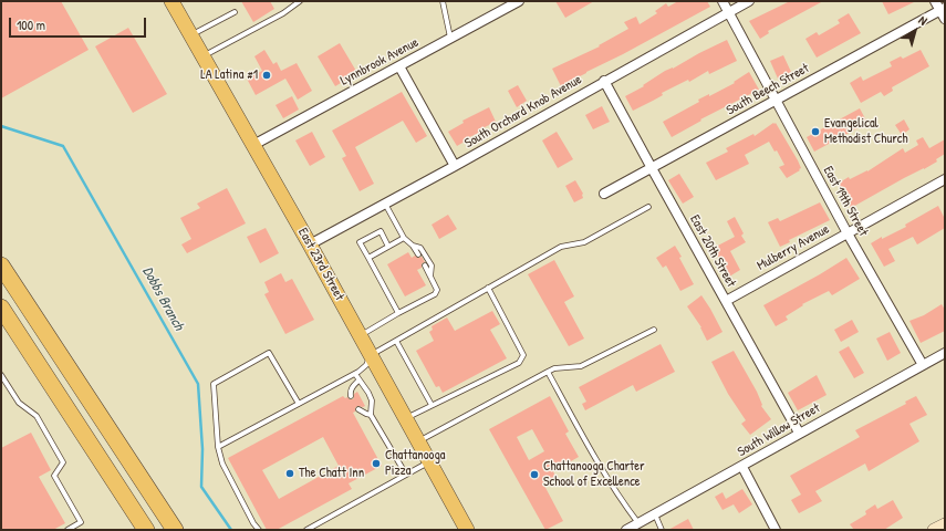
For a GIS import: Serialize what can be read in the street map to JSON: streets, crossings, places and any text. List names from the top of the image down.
{
  "streets": {
    "main road": ["East 23rd Street"],
    "street": [
      "Lynnbrook Avenue",
      "South Beech Street",
      "South Orchard Knob Avenue",
      "East 19th Street",
      "Mulberry Avenue",
      "East 20th Street",
      "South Willow Street"
    ]
  },
  "crossings": [
    ["Lynnbrook Avenue", "East 23rd Street"],
    ["South Beech Street", "East 19th Street"],
    ["South Beech Street", "East 20th Street"],
    ["South Orchard Knob Avenue", "East 19th Street"],
    ["South Orchard Knob Avenue", "East 20th Street"],
    ["South Orchard Knob Avenue", "East 23rd Street"],
    ["East 19th Street", "Mulberry Avenue"],
    ["East 19th Street", "South Willow Street"],
    ["Mulberry Avenue", "East 20th Street"],
    ["East 20th Street", "South Willow Street"]
  ],
  "water": ["Dobbs Branch"],
  "places": [
    "LA Latina #1",
    "Evangelical Methodist Church",
    "Chattanooga Pizza",
    "The Chatt Inn",
    "Chattanooga Charter School of Excellence"
  ],
  "scale_bar": "100 m",
  "north": "top right"
}
